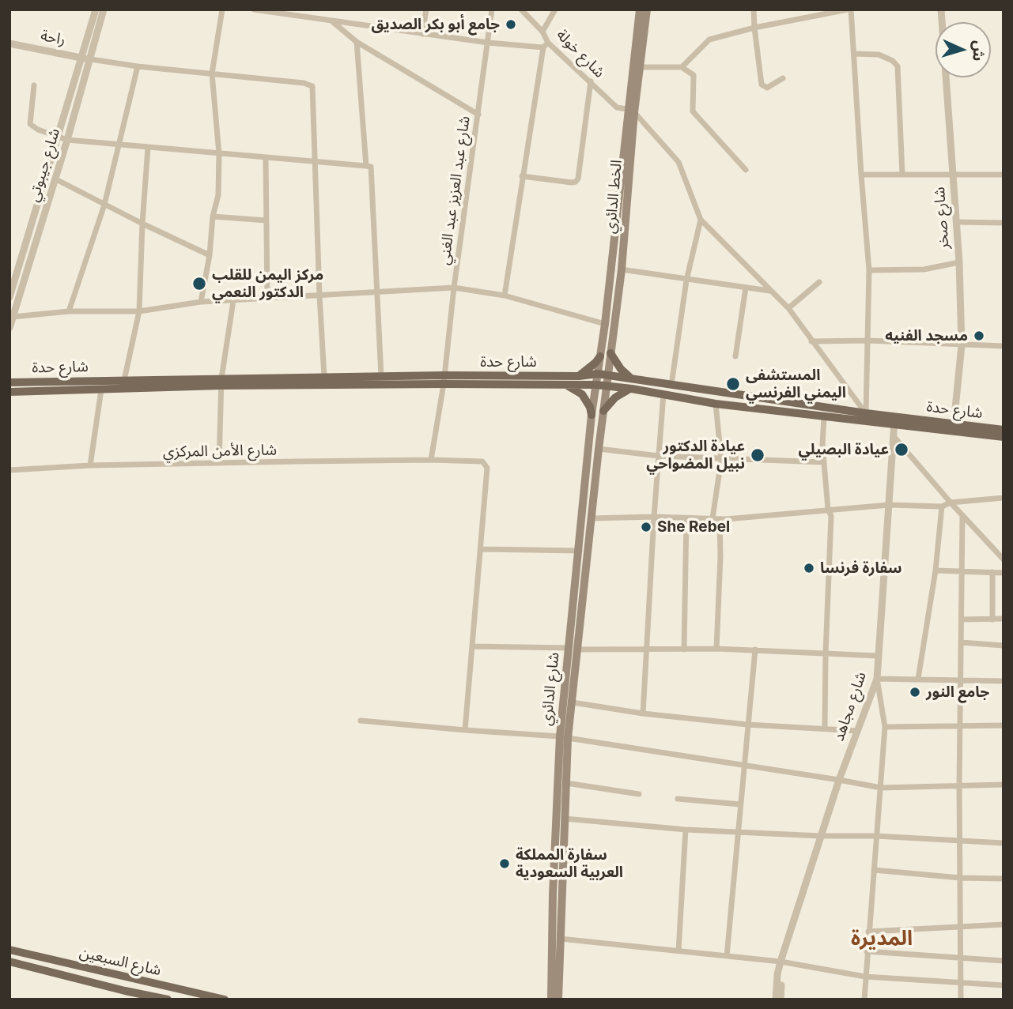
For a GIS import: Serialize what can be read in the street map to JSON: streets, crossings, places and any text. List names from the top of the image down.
{
  "streets": {
    "main road": [
      "الخط الدائري",
      "شارع حدة",
      "شارع الدائري",
      "شارع السبعين"
    ],
    "street": [
      "راحة",
      "شارع خولة",
      "شارع جيبوتي",
      "شارع عبد العزيز عبد الغني",
      "شارع صخر",
      "شارع الأمن المركزي",
      "شارع مجاهد"
    ]
  },
  "crossings": [
    ["راحة", "شارع جيبوتي"],
    ["شارع خولة", "الخط الدائري"],
    ["شارع عبد العزيز عبد الغني", "شارع حدة"],
    ["شارع عبد العزيز عبد الغني", "شارع الأمن المركزي"],
    ["الخط الدائري", "شارع حدة"],
    ["الخط الدائري", "شارع الدائري"],
    ["شارع صخر", "شارع حدة"],
    ["شارع حدة", "شارع الدائري"],
    ["شارع حدة", "شارع مجاهد"]
  ],
  "districts": ["المديرة"],
  "places": [
    "جامع أبو بكر الصديق",
    "مركز اليمن للقلب الدكتور النعمي",
    "مسجد الفنيه",
    "المستشفى اليمني الفرنسي",
    "عيادة البصيلي",
    "عيادة الدكتور نبيل المضواحي",
    "She Rebel",
    "سفارة فرنسا",
    "جامع النور",
    "سفارة المملكة العربية السعودية"
  ],
  "north": "right"
}
